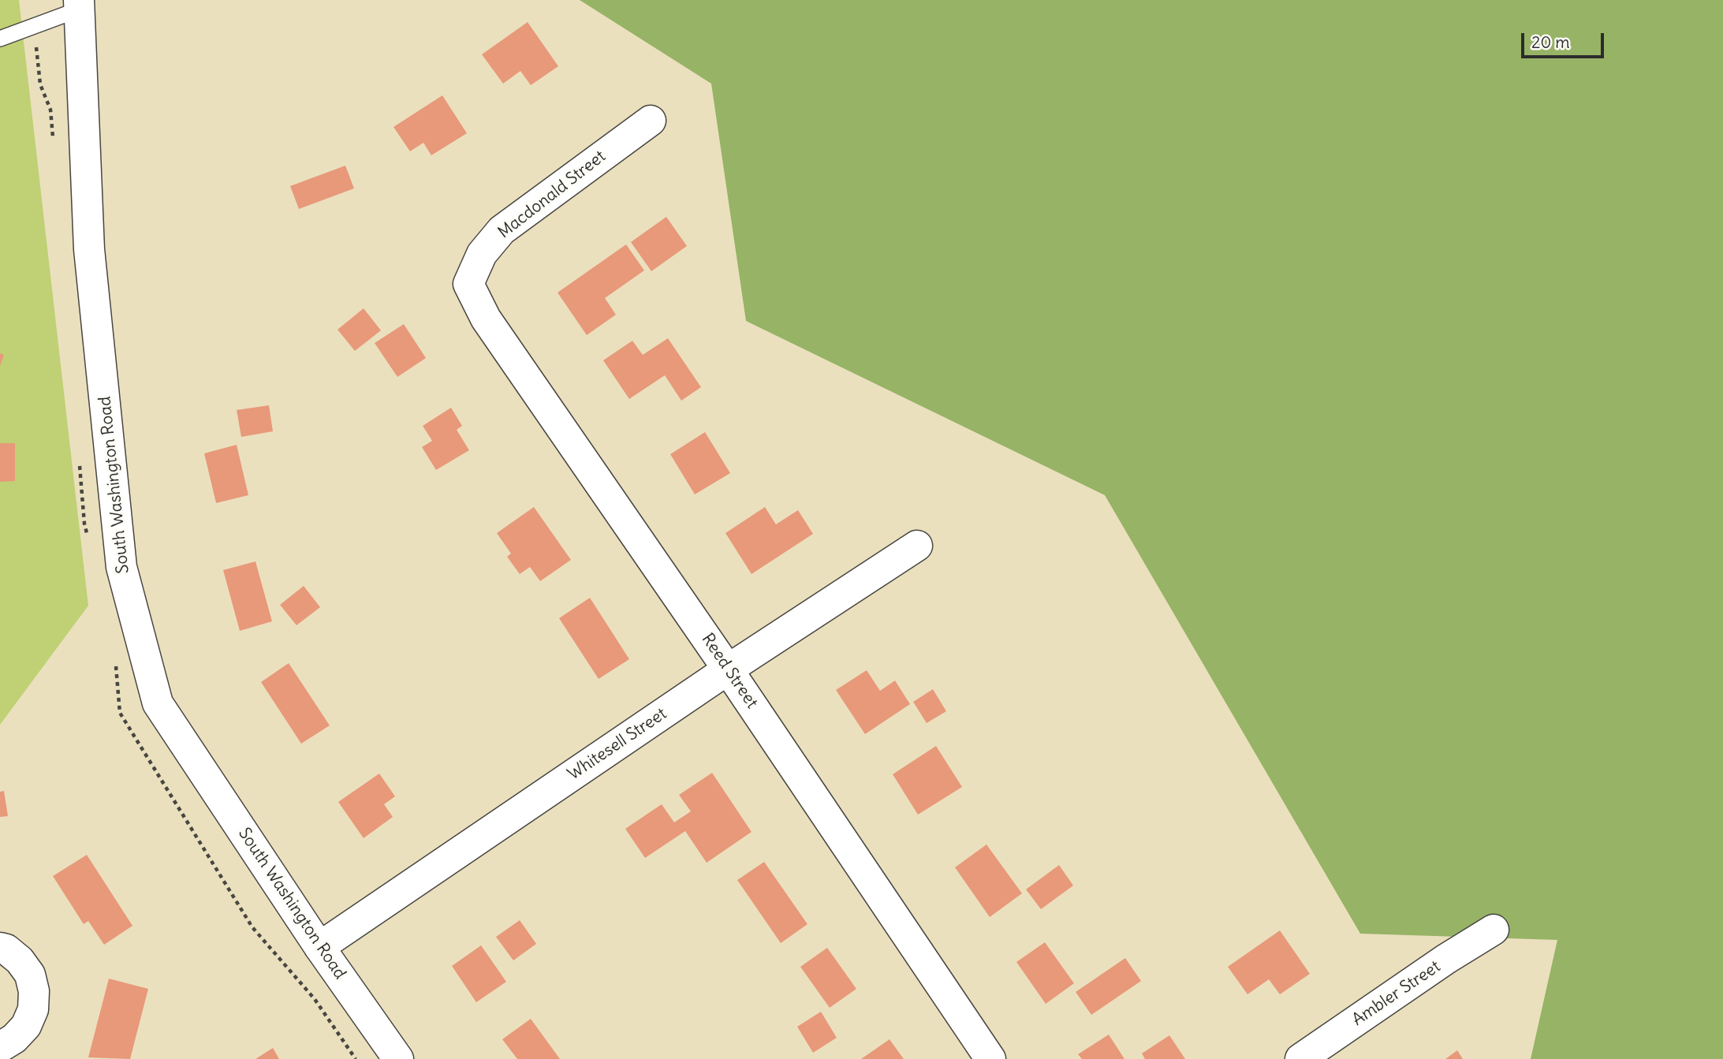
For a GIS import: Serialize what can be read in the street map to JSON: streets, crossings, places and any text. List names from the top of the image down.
{
  "streets": {
    "street": [
      "Macdonald Street",
      "South Washington Road",
      "Reed Street",
      "Whitesell Street",
      "Ambler Street"
    ]
  },
  "crossings": [
    ["Macdonald Street", "Reed Street"],
    ["South Washington Road", "Whitesell Street"],
    ["Reed Street", "Whitesell Street"]
  ],
  "scale_bar": "20 m"
}
